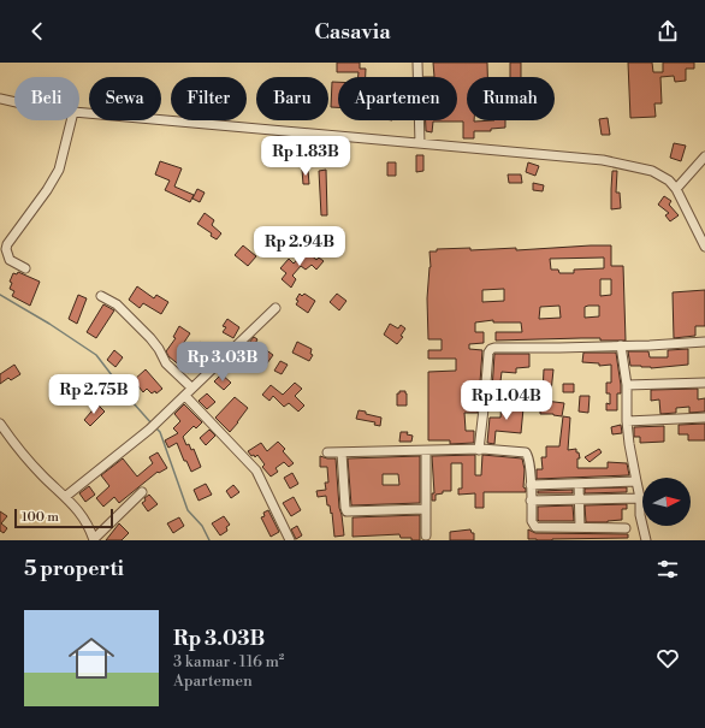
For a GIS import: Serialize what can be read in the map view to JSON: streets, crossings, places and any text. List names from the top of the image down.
{
  "scale_bar": "100 m",
  "north": "right",
  "page": {
    "header": "Casavia",
    "chip": [
      "Beli",
      "Sewa",
      "Filter",
      "Baru",
      "Apartemen",
      "Rumah"
    ],
    "price": [
      "Rp 1.83B",
      "Rp 2.94B",
      "Rp 3.03B",
      "Rp 2.75B",
      "Rp 1.04B"
    ],
    "scale": "100 m",
    "heading": "5 properti",
    "list": [
      {
        "name": "Rp 3.03B",
        "note": "3 kamar · 116 m² · Apartemen"
      }
    ]
  }
}
